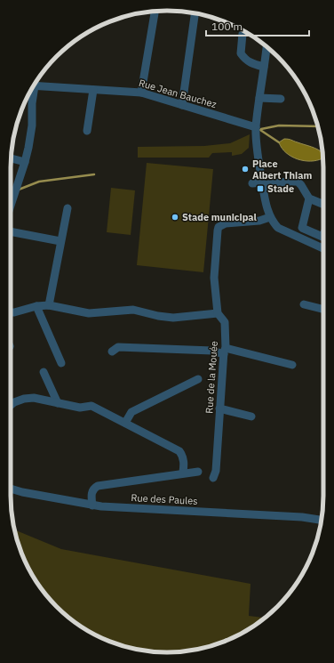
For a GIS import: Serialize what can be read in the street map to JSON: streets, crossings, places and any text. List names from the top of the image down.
{
  "streets": {
    "street": ["Rue Jean Bauchez", "Rue de la Mouée", "Rue des Paules"]
  },
  "places": {
    "other": ["Place Albert Thiam", "Stade municipal"],
    "transit": ["Stade"]
  },
  "scale_bar": "100 m"
}
